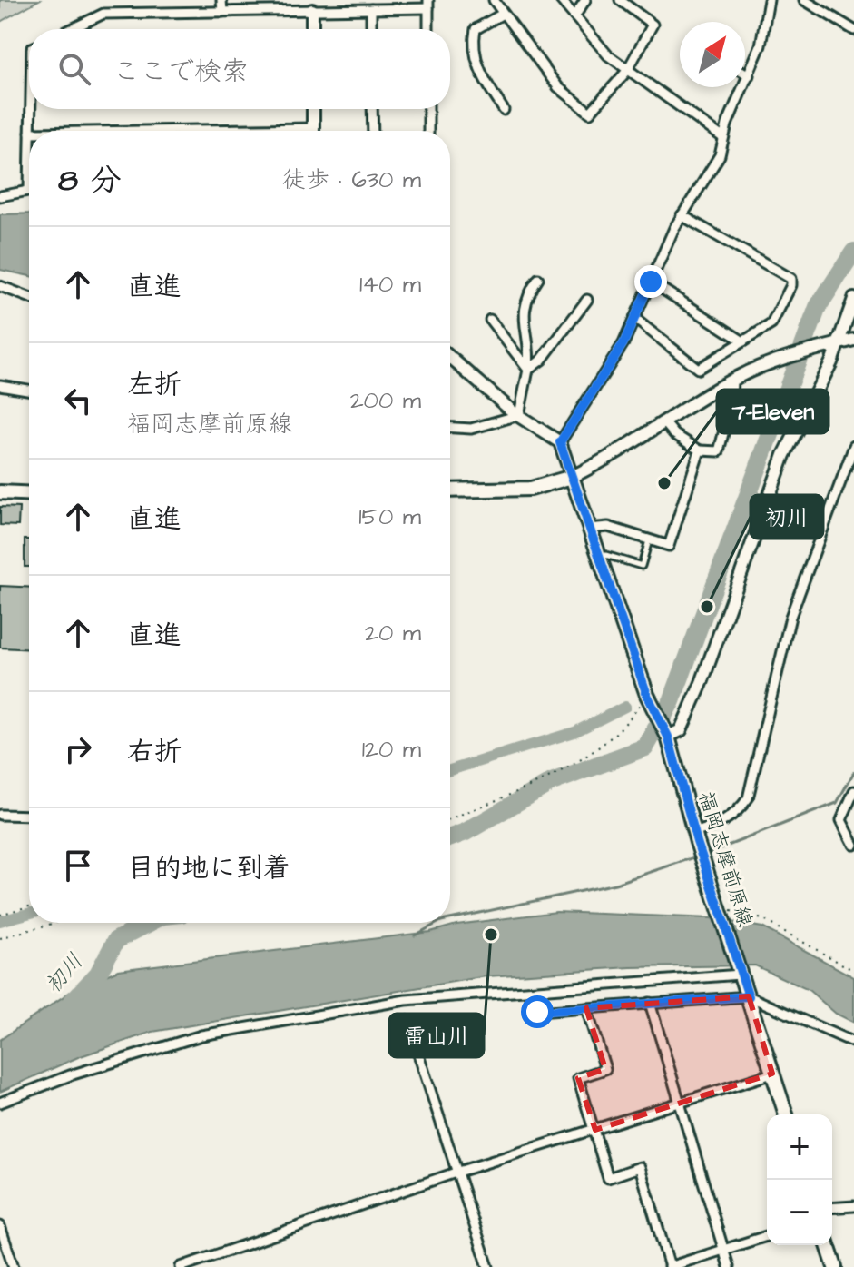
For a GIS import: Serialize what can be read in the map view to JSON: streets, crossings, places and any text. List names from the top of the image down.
{
  "streets": {
    "main road": ["福岡志摩前原線"]
  },
  "water": ["初川"],
  "places": ["7-Eleven", "初川", "雷山川"],
  "north": "top right",
  "page": {
    "search": "ここで検索",
    "heading": ["8 分", "徒歩 · 630 m"],
    "list": [
      ["直進", "140 m"],
      ["左折", "福岡志摩前原線", "200 m"],
      ["直進", "150 m"],
      ["直進", "20 m"],
      ["右折", "120 m"],
      "目的地に到着"
    ],
    "map_buttons": ["+", "−"]
  }
}
